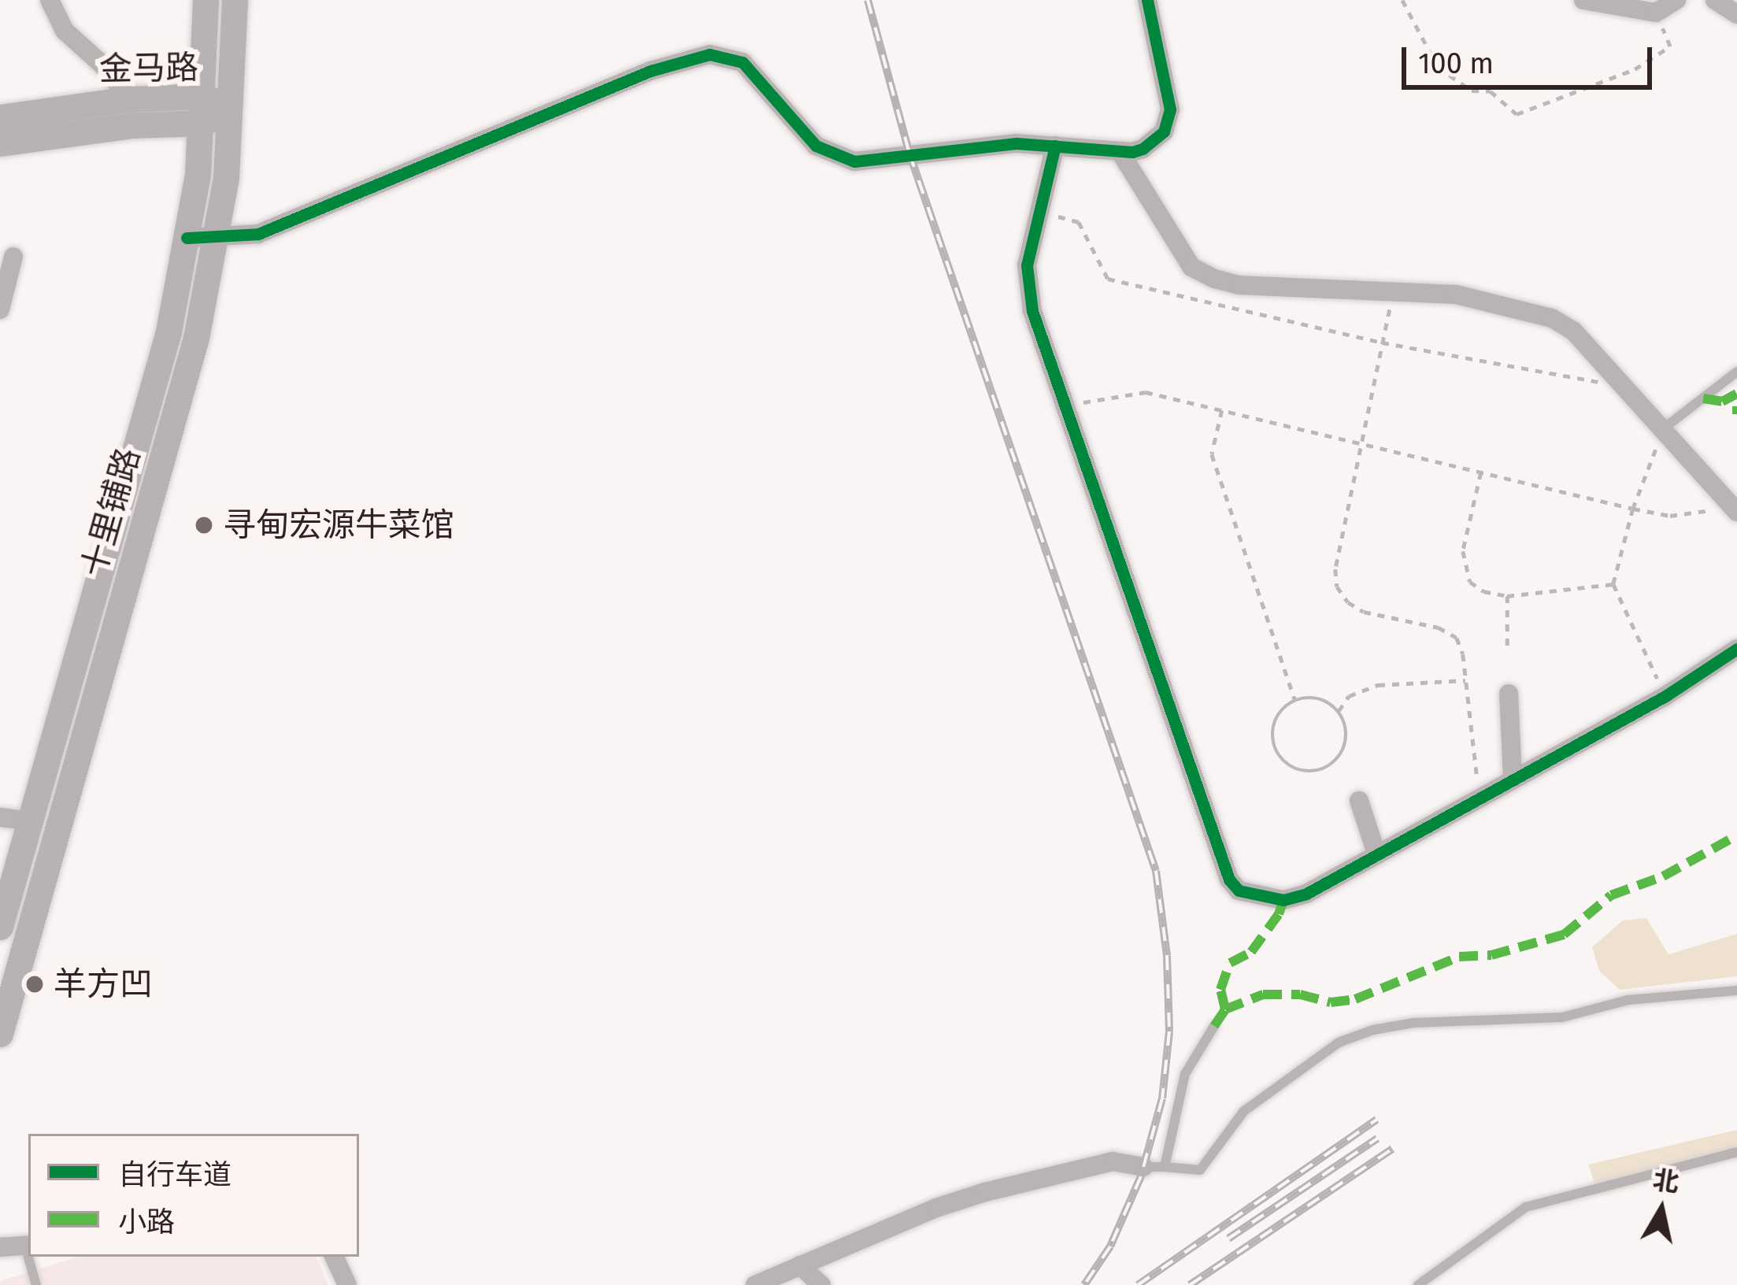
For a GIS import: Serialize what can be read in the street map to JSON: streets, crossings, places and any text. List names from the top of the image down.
{
  "streets": {
    "main road": ["金马路", "十里铺路"]
  },
  "crossings": [
    ["金马路", "十里铺路"]
  ],
  "places": ["寻甸宏源牛菜馆", "羊方凹"],
  "legend": ["自行车道", "小路"],
  "scale_bar": "100 m",
  "north": "top"
}
